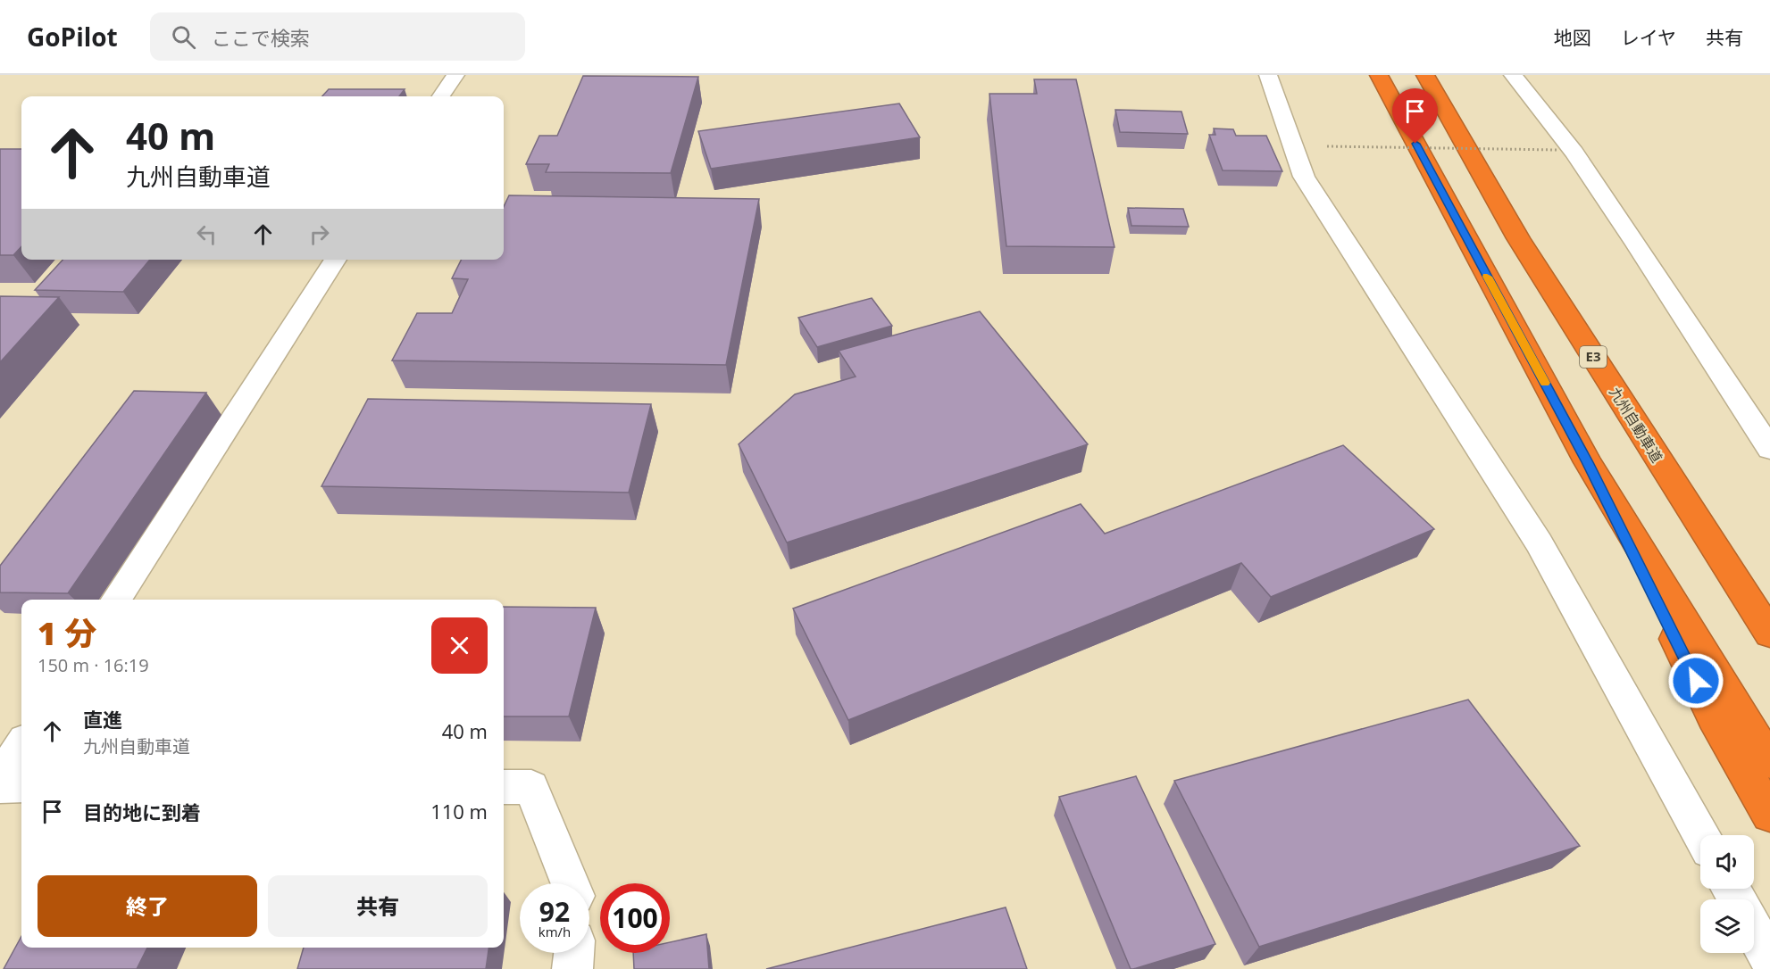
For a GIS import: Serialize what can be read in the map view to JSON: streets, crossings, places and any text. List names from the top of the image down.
{
  "streets": {
    "highway": ["E3", "九州自動車道"]
  },
  "page": {
    "header": "GoPilot",
    "search": "ここで検索",
    "nav": ["地図", "レイヤ", "共有"],
    "turn": ["40 m", "九州自動車道"],
    "heading": ["1 分", "150 m · 16:19"],
    "list": [
      {
        "name": "直進",
        "note": "九州自動車道",
        "value": "40 m"
      },
      {
        "name": "目的地に到着",
        "value": "110 m"
      }
    ],
    "buttons": ["終了", "共有"],
    "speed": "92 km/h",
    "limit": "100"
  }
}
